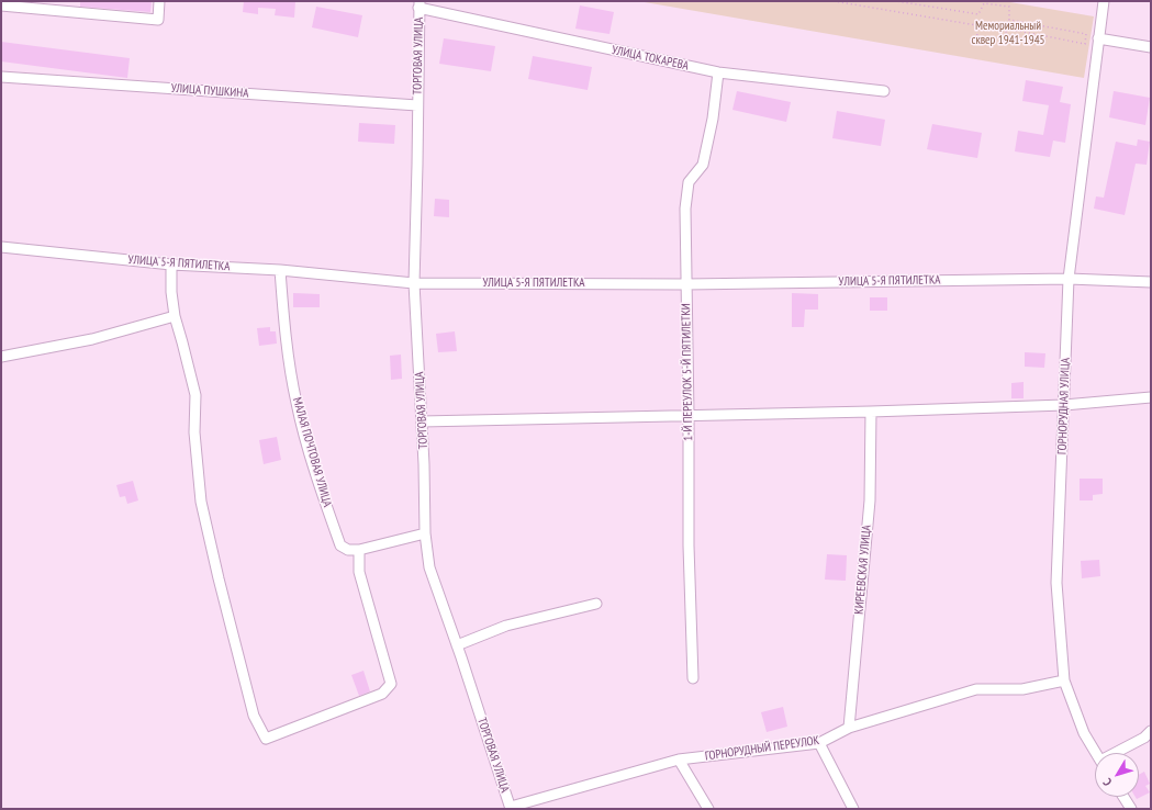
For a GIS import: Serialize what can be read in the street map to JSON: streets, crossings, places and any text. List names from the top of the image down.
{
  "streets": {
    "street": [
      "ТОРГОВАЯ УЛИЦА",
      "УЛИЦА ТОКАРЕВА",
      "УЛИЦА ПУШКИНА",
      "УЛИЦА 5-Я ПЯТИЛЕТКА",
      "1-Й ПЕРЕУЛОК 5-Й ПЯТИЛЕТКИ",
      "ГОРНОРУДНАЯ УЛИЦА",
      "МАЛАЯ ПОЧТОВАЯ УЛИЦА",
      "КИРЕЕВСКАЯ УЛИЦА",
      "ГОРНОРУДНЫЙ ПЕРЕУЛОК"
    ]
  },
  "crossings": [
    ["ТОРГОВАЯ УЛИЦА", "УЛИЦА ТОКАРЕВА"],
    ["ТОРГОВАЯ УЛИЦА", "УЛИЦА ПУШКИНА"],
    ["ТОРГОВАЯ УЛИЦА", "УЛИЦА 5-Я ПЯТИЛЕТКА"],
    ["ТОРГОВАЯ УЛИЦА", "ГОРНОРУДНЫЙ ПЕРЕУЛОК"],
    ["УЛИЦА ТОКАРЕВА", "1-Й ПЕРЕУЛОК 5-Й ПЯТИЛЕТКИ"],
    ["УЛИЦА 5-Я ПЯТИЛЕТКА", "1-Й ПЕРЕУЛОК 5-Й ПЯТИЛЕТКИ"],
    ["УЛИЦА 5-Я ПЯТИЛЕТКА", "ГОРНОРУДНАЯ УЛИЦА"],
    ["УЛИЦА 5-Я ПЯТИЛЕТКА", "МАЛАЯ ПОЧТОВАЯ УЛИЦА"],
    ["ГОРНОРУДНАЯ УЛИЦА", "ГОРНОРУДНЫЙ ПЕРЕУЛОК"],
    ["КИРЕЕВСКАЯ УЛИЦА", "ГОРНОРУДНЫЙ ПЕРЕУЛОК"]
  ],
  "parks": ["Мемориальный сквер 1941-1945"],
  "north": "bottom left"
}
